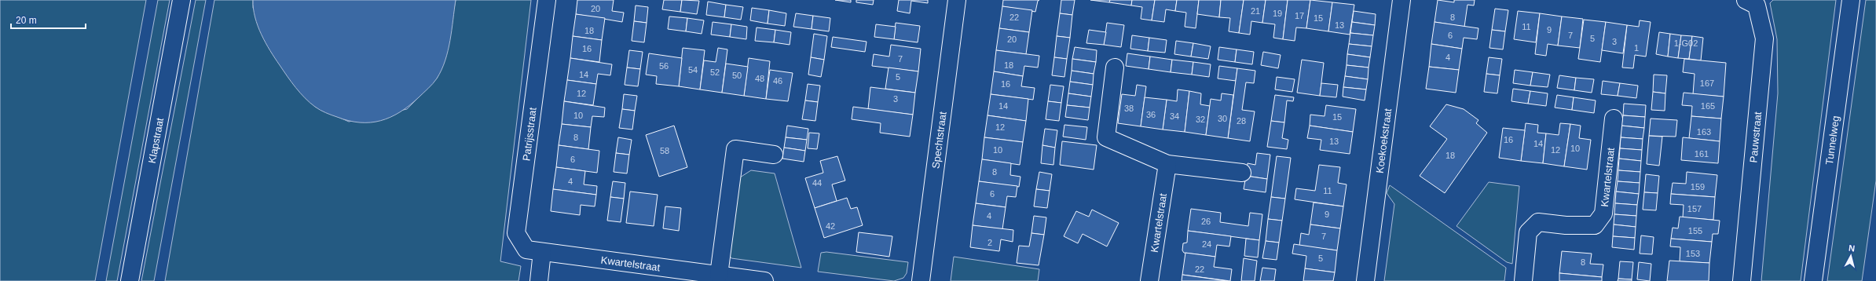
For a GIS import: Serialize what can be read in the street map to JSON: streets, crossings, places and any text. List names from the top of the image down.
{
  "streets": {
    "street": [
      "Patrijsstraat",
      "Pauwstraat",
      "Klapstraat",
      "Spechtstraat",
      "Koekoekstraat",
      "Tunnelweg",
      "Kwartelstraat"
    ]
  },
  "crossings": [
    ["Patrijsstraat", "Kwartelstraat"]
  ],
  "house_numbers": [
    "20",
    "21",
    "19",
    "17",
    "22",
    "8",
    "15",
    "13",
    "11",
    "9",
    "18",
    "6",
    "7",
    "5",
    "20",
    "3",
    "1-G02",
    "1",
    "16",
    "4",
    "7",
    "18",
    "56",
    "54",
    "52",
    "14",
    "50",
    "5",
    "48",
    "46",
    "167",
    "16",
    "12",
    "3",
    "14",
    "165",
    "38",
    "36",
    "10",
    "34",
    "15",
    "30",
    "32",
    "28",
    "12",
    "163",
    "8",
    "16",
    "13",
    "14",
    "10",
    "10",
    "12",
    "58",
    "161",
    "18",
    "6",
    "8",
    "4",
    "44",
    "159",
    "11",
    "6",
    "157",
    "9",
    "4",
    "26",
    "42",
    "155",
    "7",
    "2",
    "24",
    "153",
    "5",
    "8",
    "22"
  ],
  "scale_bar": "20 m",
  "north": "top"
}
